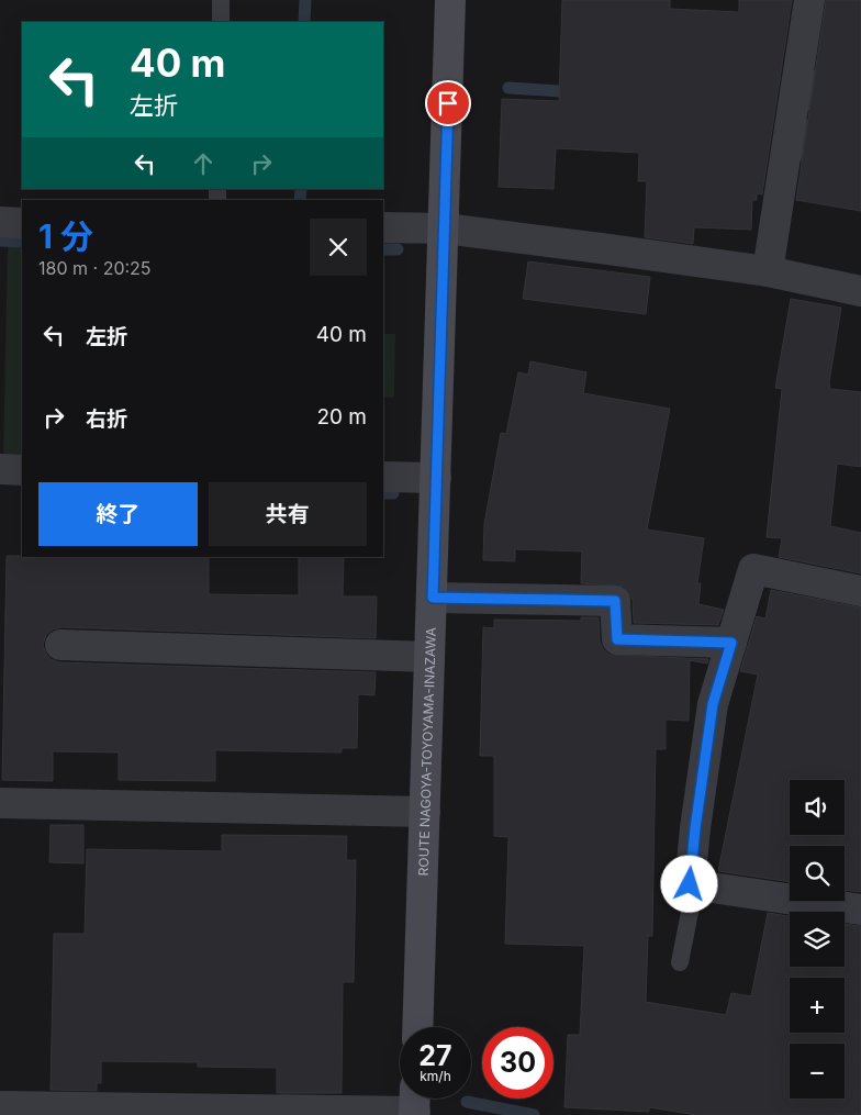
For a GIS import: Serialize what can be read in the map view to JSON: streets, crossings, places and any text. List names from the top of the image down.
{
  "streets": {
    "main road": ["ROUTE NAGOYA-TOYOYAMA-INAZAWA"]
  },
  "page": {
    "turn": ["40 m", "左折"],
    "heading": ["1 分", "180 m · 20:25"],
    "list": [
      {
        "name": "左折",
        "value": "40 m"
      },
      {
        "name": "右折",
        "value": "20 m"
      }
    ],
    "buttons": ["終了", "共有"],
    "map_buttons": ["+", "−"],
    "speed": "27 km/h",
    "limit": "30"
  }
}
